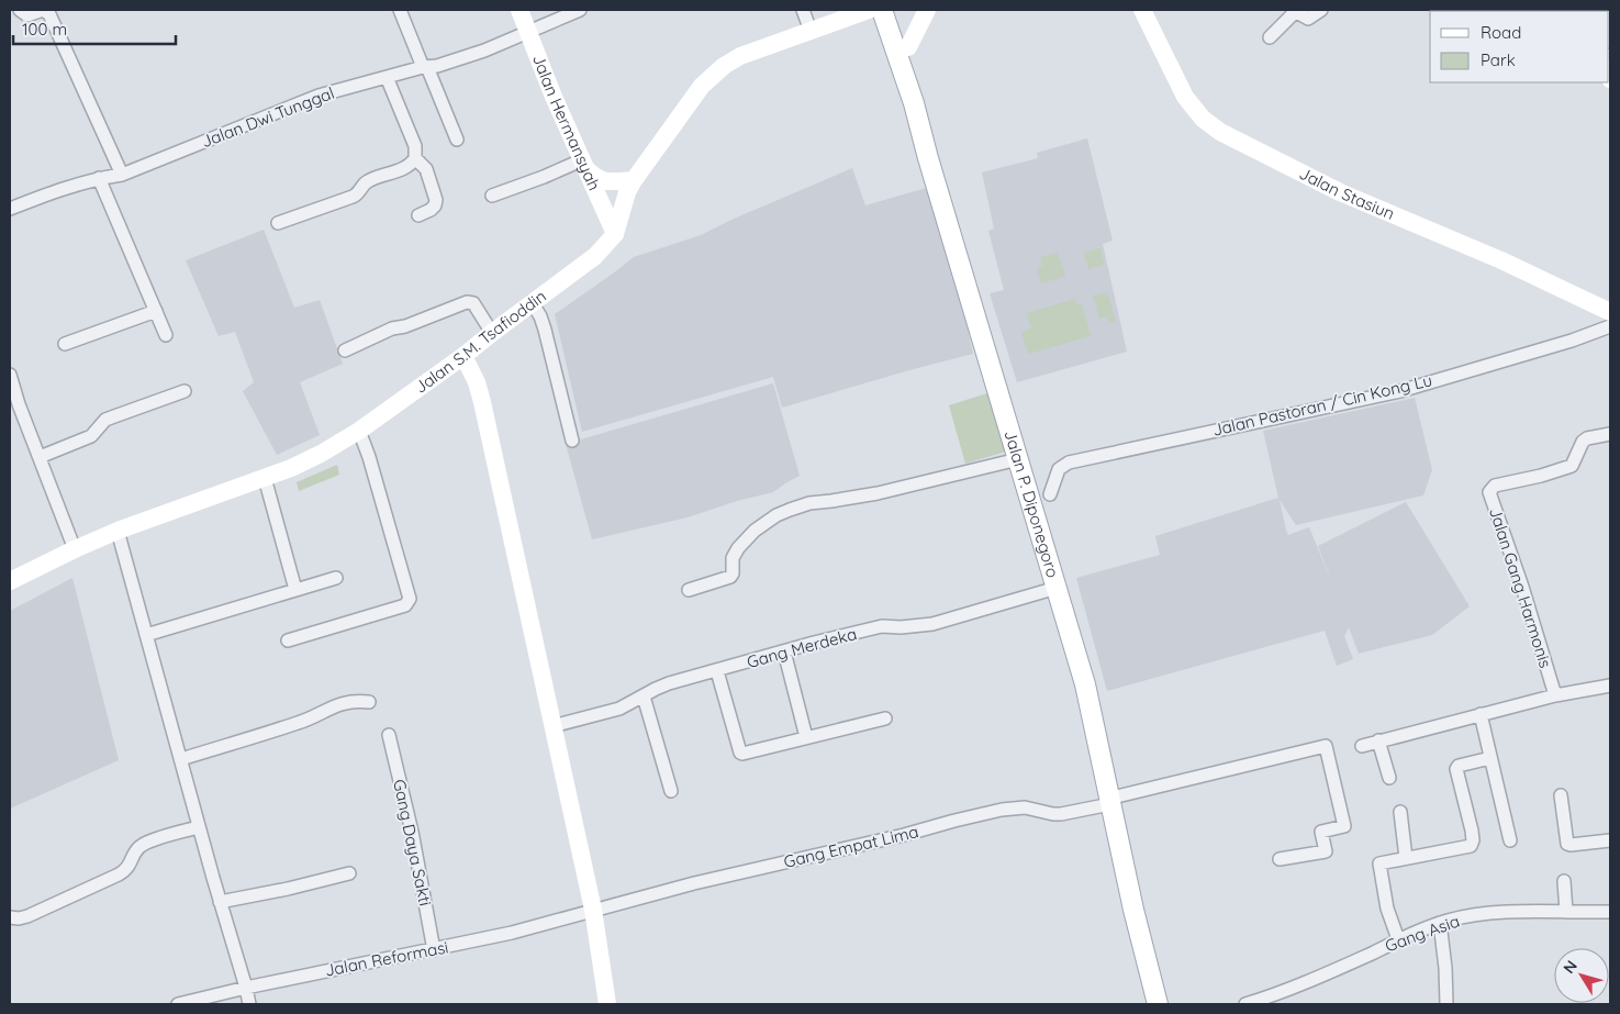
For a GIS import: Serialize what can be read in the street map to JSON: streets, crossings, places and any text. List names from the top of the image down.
{
  "streets": {
    "main road": ["Jalan P. Diponegoro"],
    "street": [
      "Jalan Dwi Tunggal",
      "Jalan Hermansyah",
      "Jalan Stasiun",
      "Jalan S.M. Tsafioddin",
      "Jalan Pastoran / Cin Kong Lu",
      "Jalan Gang Harmonis",
      "Gang Merdeka",
      "Gang Daya Sakti",
      "Gang Empat Lima",
      "Gang Asia",
      "Jalan Reformasi"
    ]
  },
  "crossings": [
    ["Jalan Dwi Tunggal", "Jalan Hermansyah"],
    ["Jalan Hermansyah", "Jalan S.M. Tsafioddin"],
    ["Jalan P. Diponegoro", "Gang Merdeka"],
    ["Jalan P. Diponegoro", "Gang Empat Lima"],
    ["Gang Daya Sakti", "Jalan Reformasi"],
    ["Gang Empat Lima", "Jalan Reformasi"]
  ],
  "legend": ["Road", "Park"],
  "scale_bar": "100 m",
  "north": "top left"
}
